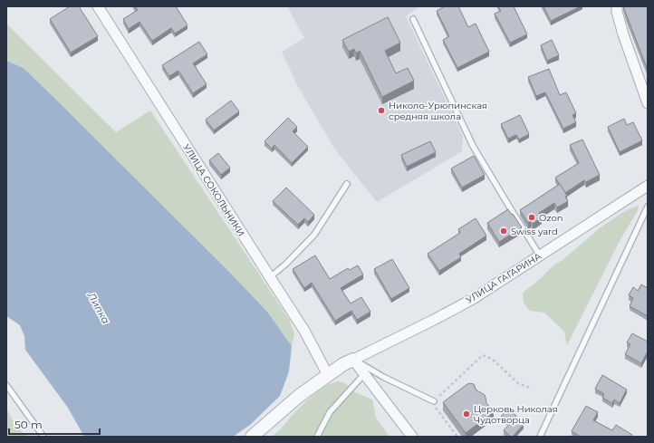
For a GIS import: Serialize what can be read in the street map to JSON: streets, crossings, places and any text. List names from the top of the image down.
{
  "streets": {
    "street": ["УЛИЦА СОКОЛЬНИКИ", "УЛИЦА ГАГАРИНА"]
  },
  "water": ["Липка"],
  "places": [
    "Николо-Урюпинская средняя школа",
    "Ozon",
    "Swiss yard",
    "Церковь Николая Чудотворца"
  ],
  "scale_bar": "50 m"
}
